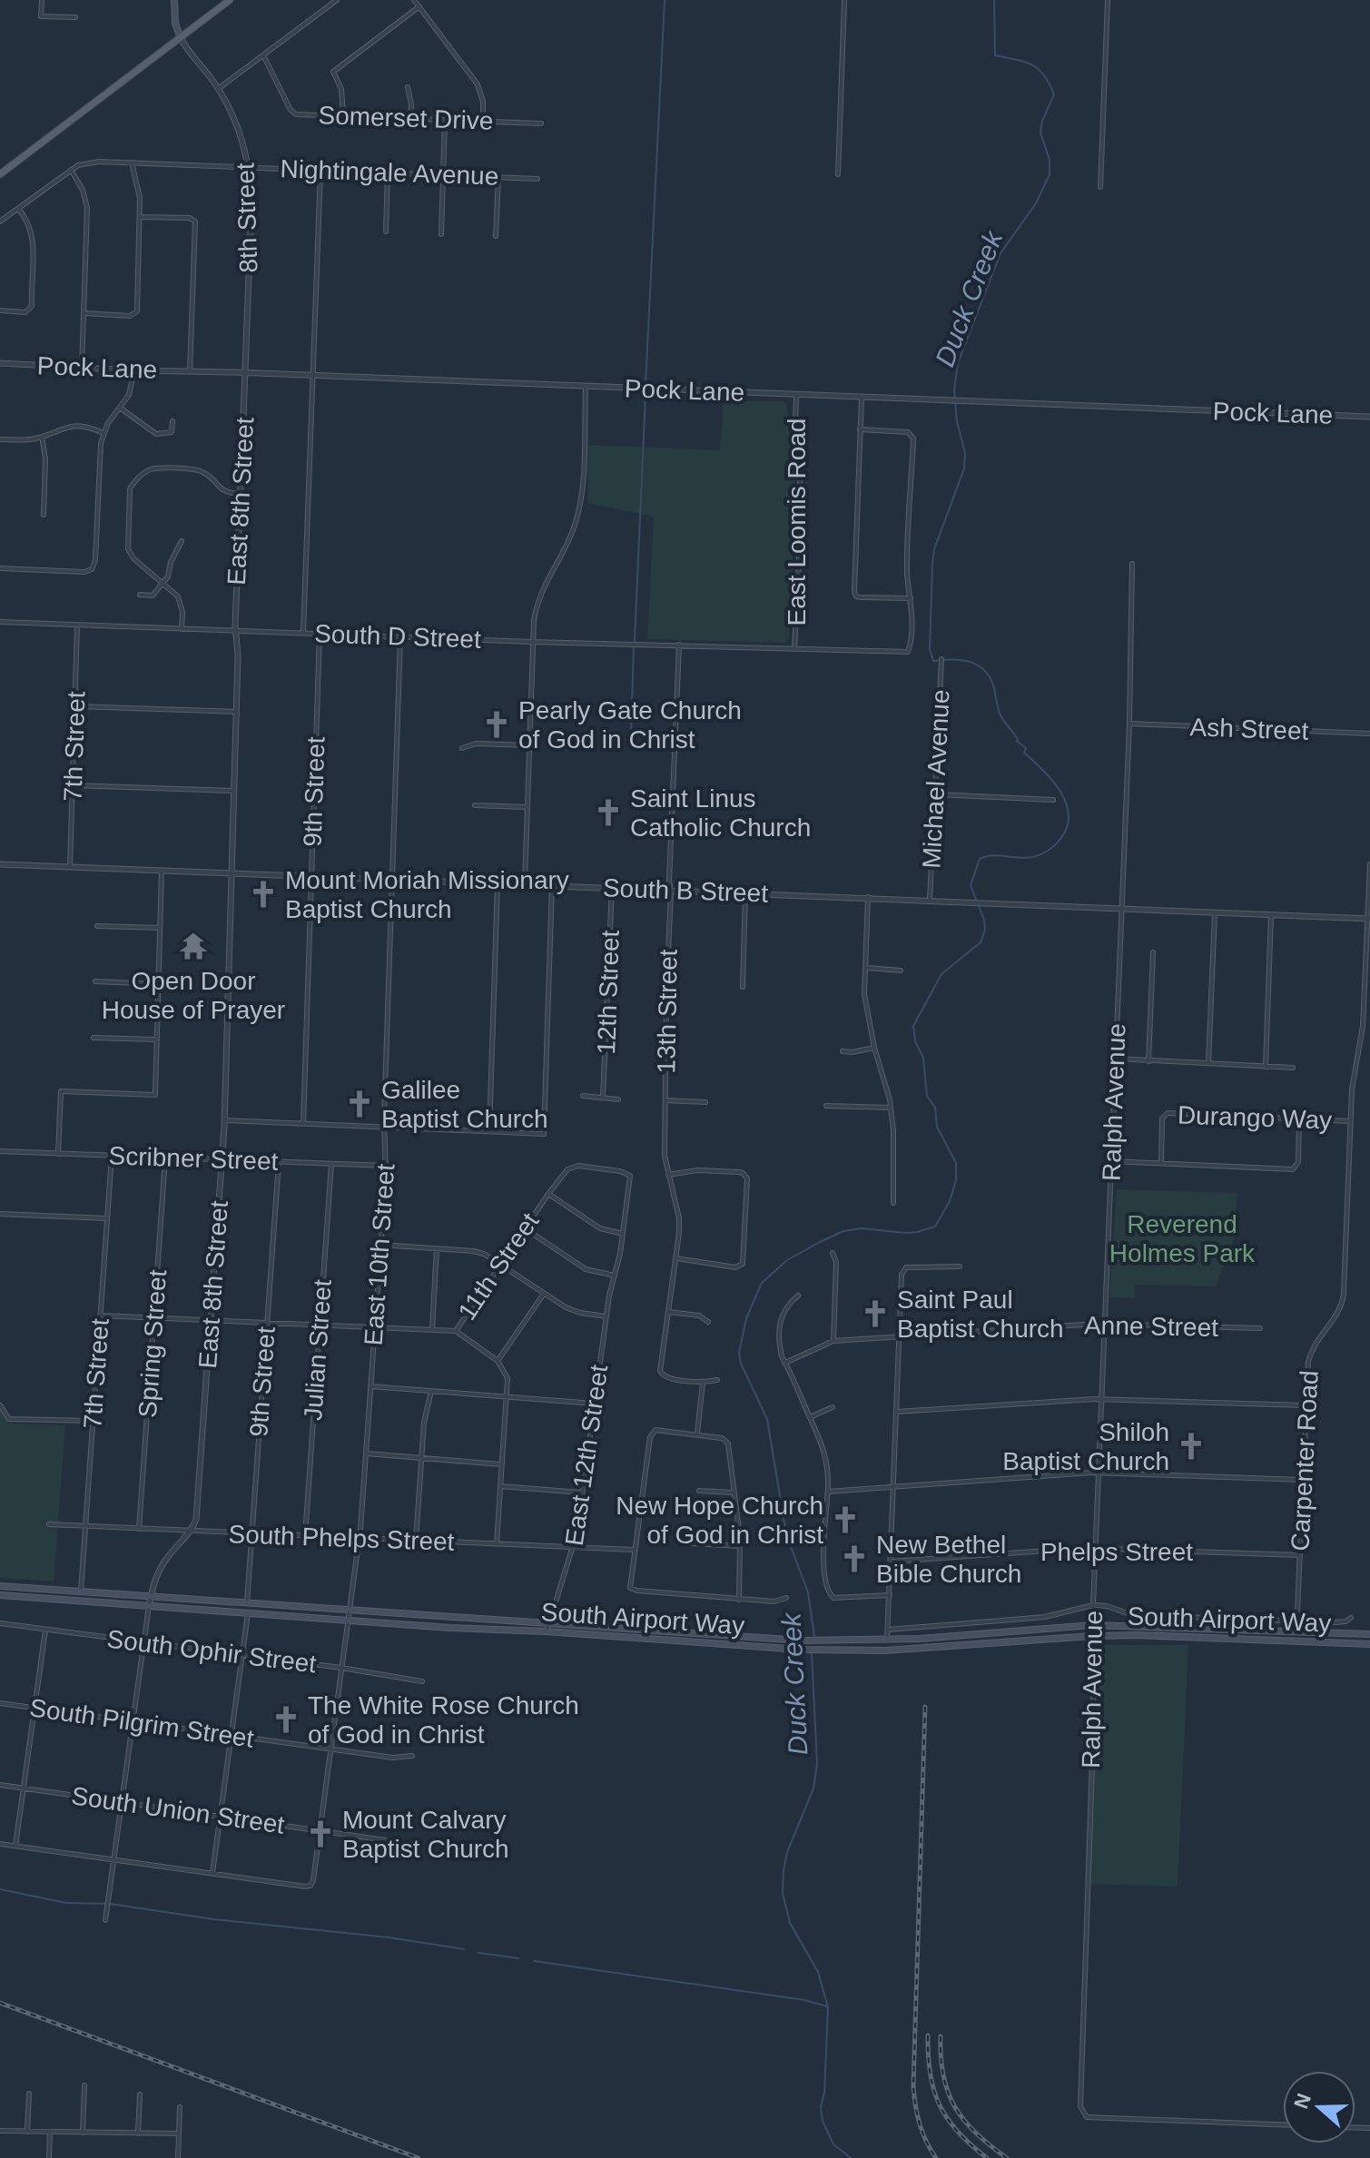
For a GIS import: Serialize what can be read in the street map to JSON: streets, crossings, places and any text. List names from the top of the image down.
{
  "streets": {
    "main road": ["South Airport Way"],
    "street": [
      "Somerset Drive",
      "Nightingale Avenue",
      "8th Street",
      "Pock Lane",
      "East 8th Street",
      "East Loomis Road",
      "South D Street",
      "Ash Street",
      "7th Street",
      "Michael Avenue",
      "9th Street",
      "South B Street",
      "12th Street",
      "13th Street",
      "Ralph Avenue",
      "Durango Way",
      "Scribner Street",
      "East 10th Street",
      "11th Street",
      "Anne Street",
      "Spring Street",
      "Julian Street",
      "East 12th Street",
      "Carpenter Road",
      "South Phelps Street",
      "Phelps Street",
      "South Ophir Street",
      "South Pilgrim Street",
      "South Union Street"
    ]
  },
  "crossings": [
    ["Nightingale Avenue", "8th Street"],
    ["8th Street", "Pock Lane"],
    ["8th Street", "East 8th Street"],
    ["Pock Lane", "East 8th Street"],
    ["Pock Lane", "East Loomis Road"],
    ["East 8th Street", "South D Street"],
    ["East 8th Street", "South B Street"],
    ["East 8th Street", "Scribner Street"],
    ["East 8th Street", "South Phelps Street"],
    ["East Loomis Road", "South D Street"],
    ["South D Street", "7th Street"],
    ["South D Street", "9th Street"],
    ["South D Street", "13th Street"],
    ["South D Street", "East 10th Street"],
    ["Ash Street", "Ralph Avenue"],
    ["7th Street", "South B Street"],
    ["7th Street", "Scribner Street"],
    ["7th Street", "South Phelps Street"],
    ["7th Street", "South Airport Way"],
    ["Michael Avenue", "South B Street"],
    ["9th Street", "South B Street"],
    ["9th Street", "Scribner Street"],
    ["9th Street", "South Phelps Street"],
    ["9th Street", "South Airport Way"],
    ["South B Street", "12th Street"],
    ["South B Street", "13th Street"],
    ["South B Street", "Ralph Avenue"],
    ["South B Street", "East 10th Street"],
    ["South B Street", "Carpenter Road"],
    ["Ralph Avenue", "Anne Street"],
    ["Ralph Avenue", "Phelps Street"],
    ["Ralph Avenue", "South Airport Way"],
    ["Durango Way", "Carpenter Road"],
    ["Scribner Street", "East 10th Street"],
    ["Scribner Street", "Spring Street"],
    ["Scribner Street", "Julian Street"],
    ["East 10th Street", "South Phelps Street"],
    ["East 10th Street", "South Airport Way"],
    ["East 10th Street", "South Ophir Street"],
    ["East 10th Street", "South Pilgrim Street"],
    ["East 10th Street", "South Union Street"],
    ["Spring Street", "South Phelps Street"],
    ["Julian Street", "South Phelps Street"],
    ["East 12th Street", "South Phelps Street"],
    ["East 12th Street", "South Airport Way"],
    ["Carpenter Road", "Phelps Street"],
    ["Carpenter Road", "South Airport Way"]
  ],
  "water": ["Duck Creek"],
  "parks": ["Reverend Holmes Park"],
  "places": {
    "church": [
      "Pearly Gate Church of God in Christ",
      "Saint Linus Catholic Church",
      "Mount Moriah Missionary Baptist Church",
      "Galilee Baptist Church",
      "Saint Paul Baptist Church",
      "Shiloh Baptist Church",
      "New Hope Church of God in Christ",
      "New Bethel Bible Church",
      "The White Rose Church of God in Christ",
      "Mount Calvary Baptist Church"
    ],
    "temple": ["Open Door House of Prayer"]
  },
  "north": "left"
}
